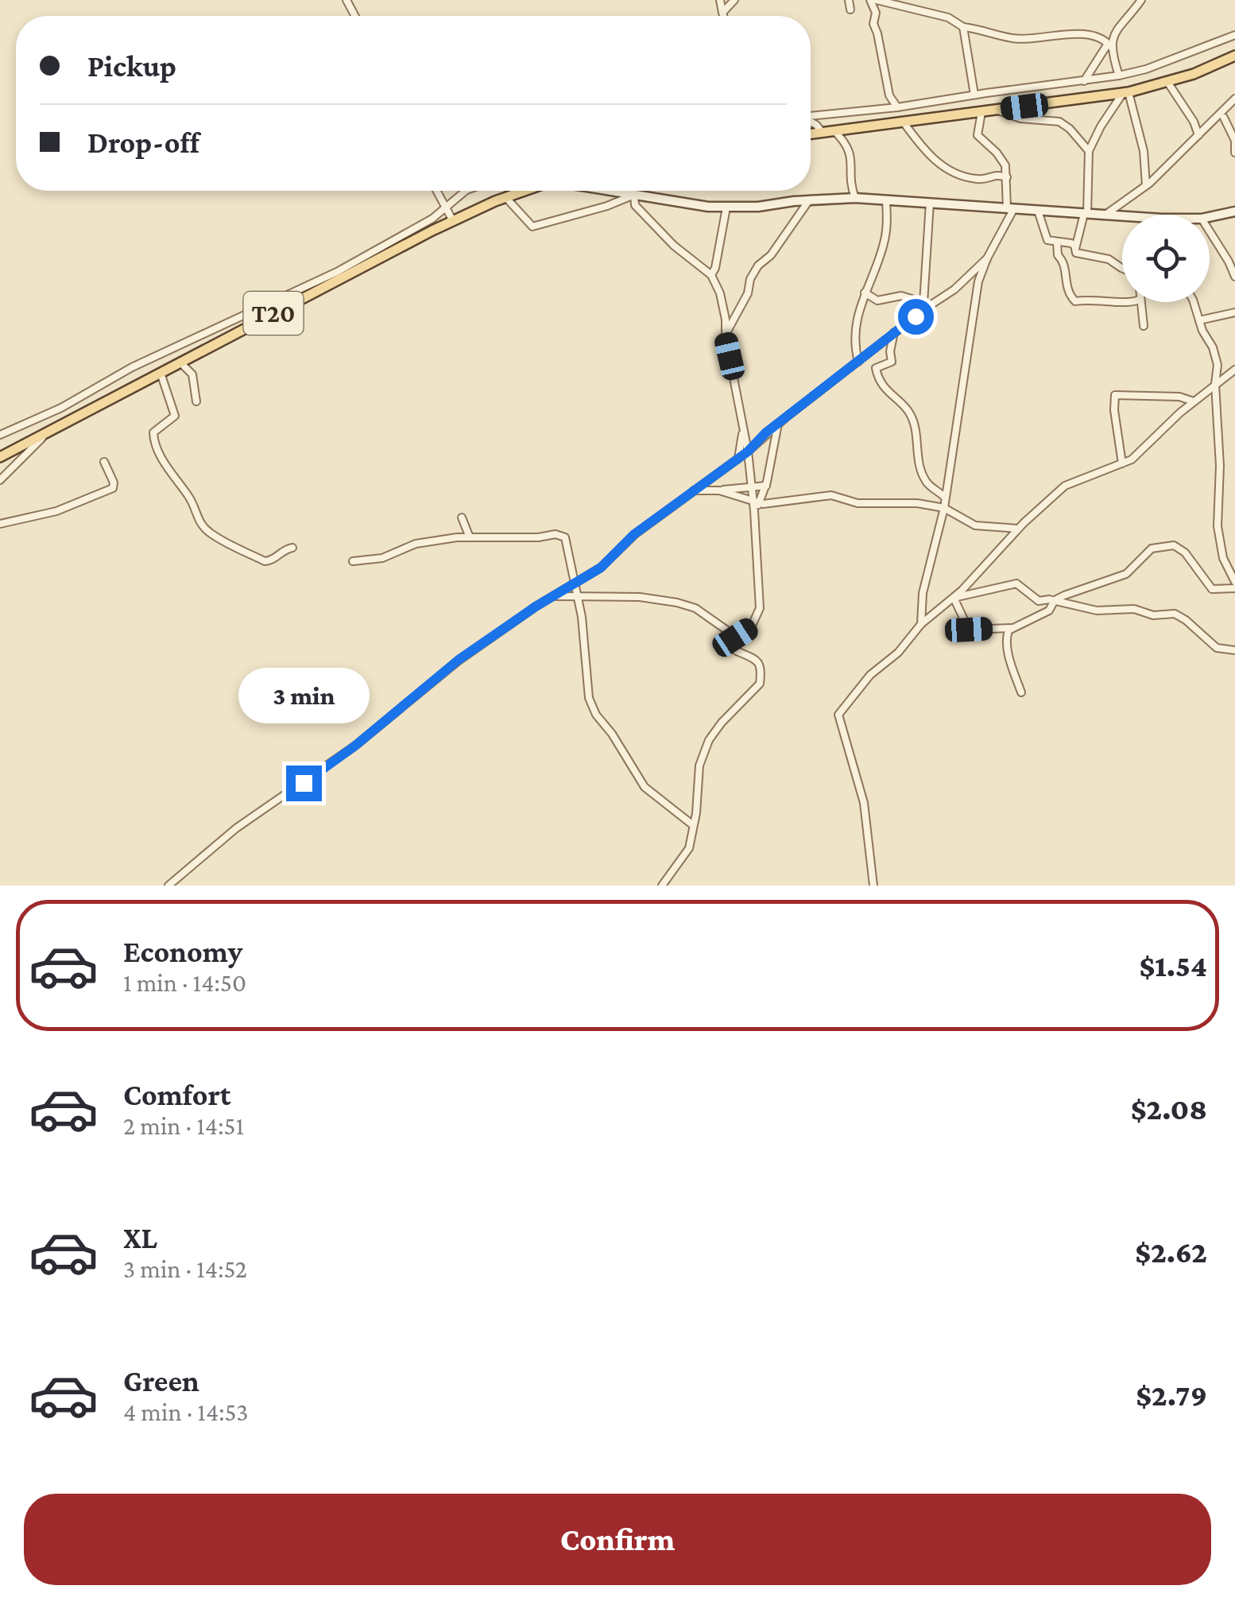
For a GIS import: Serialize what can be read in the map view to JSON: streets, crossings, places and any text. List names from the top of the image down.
{
  "streets": {
    "main road": ["T20"]
  },
  "page": {
    "banner": ["Pickup", "Drop-off"],
    "bubble": "3 min",
    "list": [
      {
        "name": "Economy",
        "note": "1 min · 14:50",
        "value": "$1.54"
      },
      {
        "name": "Comfort",
        "note": "2 min · 14:51",
        "value": "$2.08"
      },
      {
        "name": "XL",
        "note": "3 min · 14:52",
        "value": "$2.62"
      },
      {
        "name": "Green",
        "note": "4 min · 14:53",
        "value": "$2.79"
      }
    ],
    "buttons": "Confirm"
  }
}
